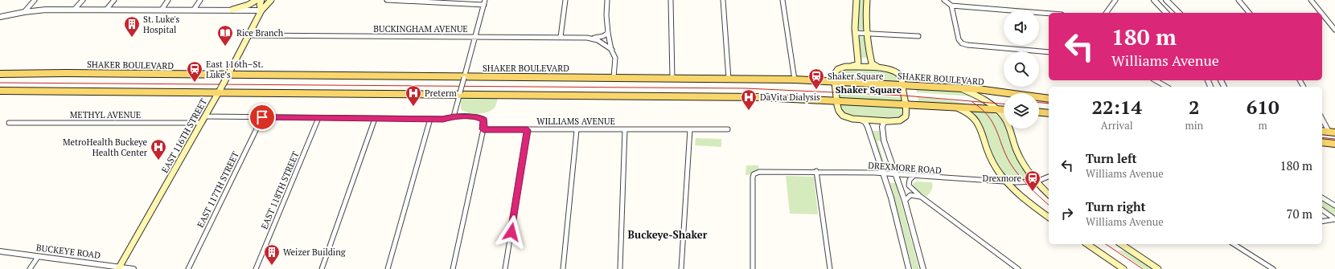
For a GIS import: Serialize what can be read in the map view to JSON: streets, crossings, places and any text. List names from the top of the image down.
{
  "streets": {
    "main road": ["SHAKER BOULEVARD", "EAST 116TH STREET"],
    "street": [
      "BUCKINGHAM AVENUE",
      "METHYL AVENUE",
      "WILLIAMS AVENUE",
      "DREXMORE ROAD",
      "EAST 117TH STREET",
      "EAST 118TH STREET",
      "BUCKEYE ROAD"
    ]
  },
  "crossings": [
    ["BUCKINGHAM AVENUE", "EAST 116TH STREET"],
    ["SHAKER BOULEVARD", "EAST 116TH STREET"],
    ["METHYL AVENUE", "EAST 116TH STREET"],
    ["EAST 116TH STREET", "BUCKEYE ROAD"]
  ],
  "districts": ["Shaker Square", "Buckeye-Shaker"],
  "places": {
    "building": ["St. Luke's Hospital", "Weizer Building"],
    "library": ["Rice Branch"],
    "station": ["East 116th–St. Luke’s", "Shaker Square", "Drexmore"],
    "hospital": ["Preterm", "DaVita Dialysis", "MetroHealth Buckeye Health Center"]
  },
  "page": {
    "turn": ["180 m", "Williams Avenue"],
    "eta": [
      "22:14",
      "Arrival",
      "2",
      "min",
      "610",
      "m"
    ],
    "list": [
      {
        "name": "Turn left",
        "note": "Williams Avenue",
        "value": "180 m"
      },
      {
        "name": "Turn right",
        "note": "Williams Avenue",
        "value": "70 m"
      }
    ]
  }
}
